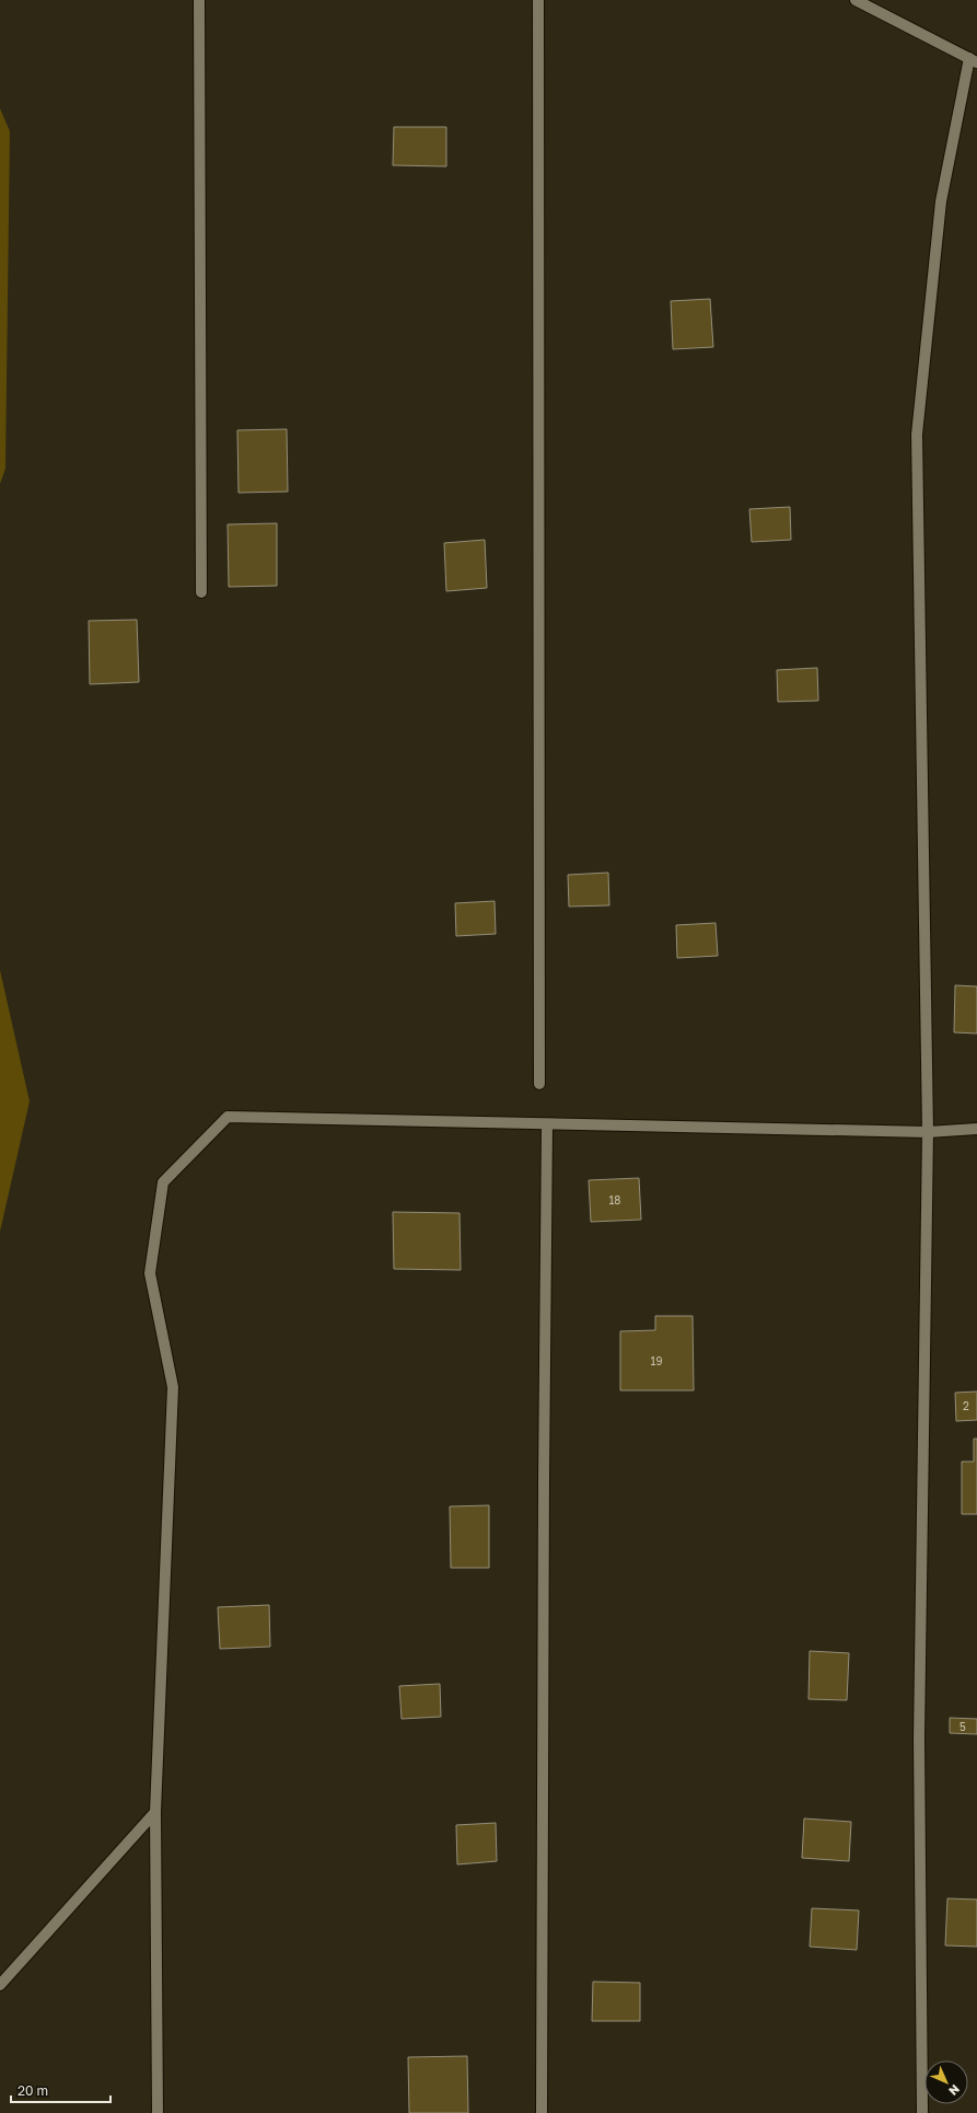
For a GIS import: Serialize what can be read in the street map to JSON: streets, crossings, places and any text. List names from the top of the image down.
{
  "house_numbers": [
    "18",
    "19",
    "2",
    "5"
  ],
  "scale_bar": "20 m",
  "north": "bottom right"
}
